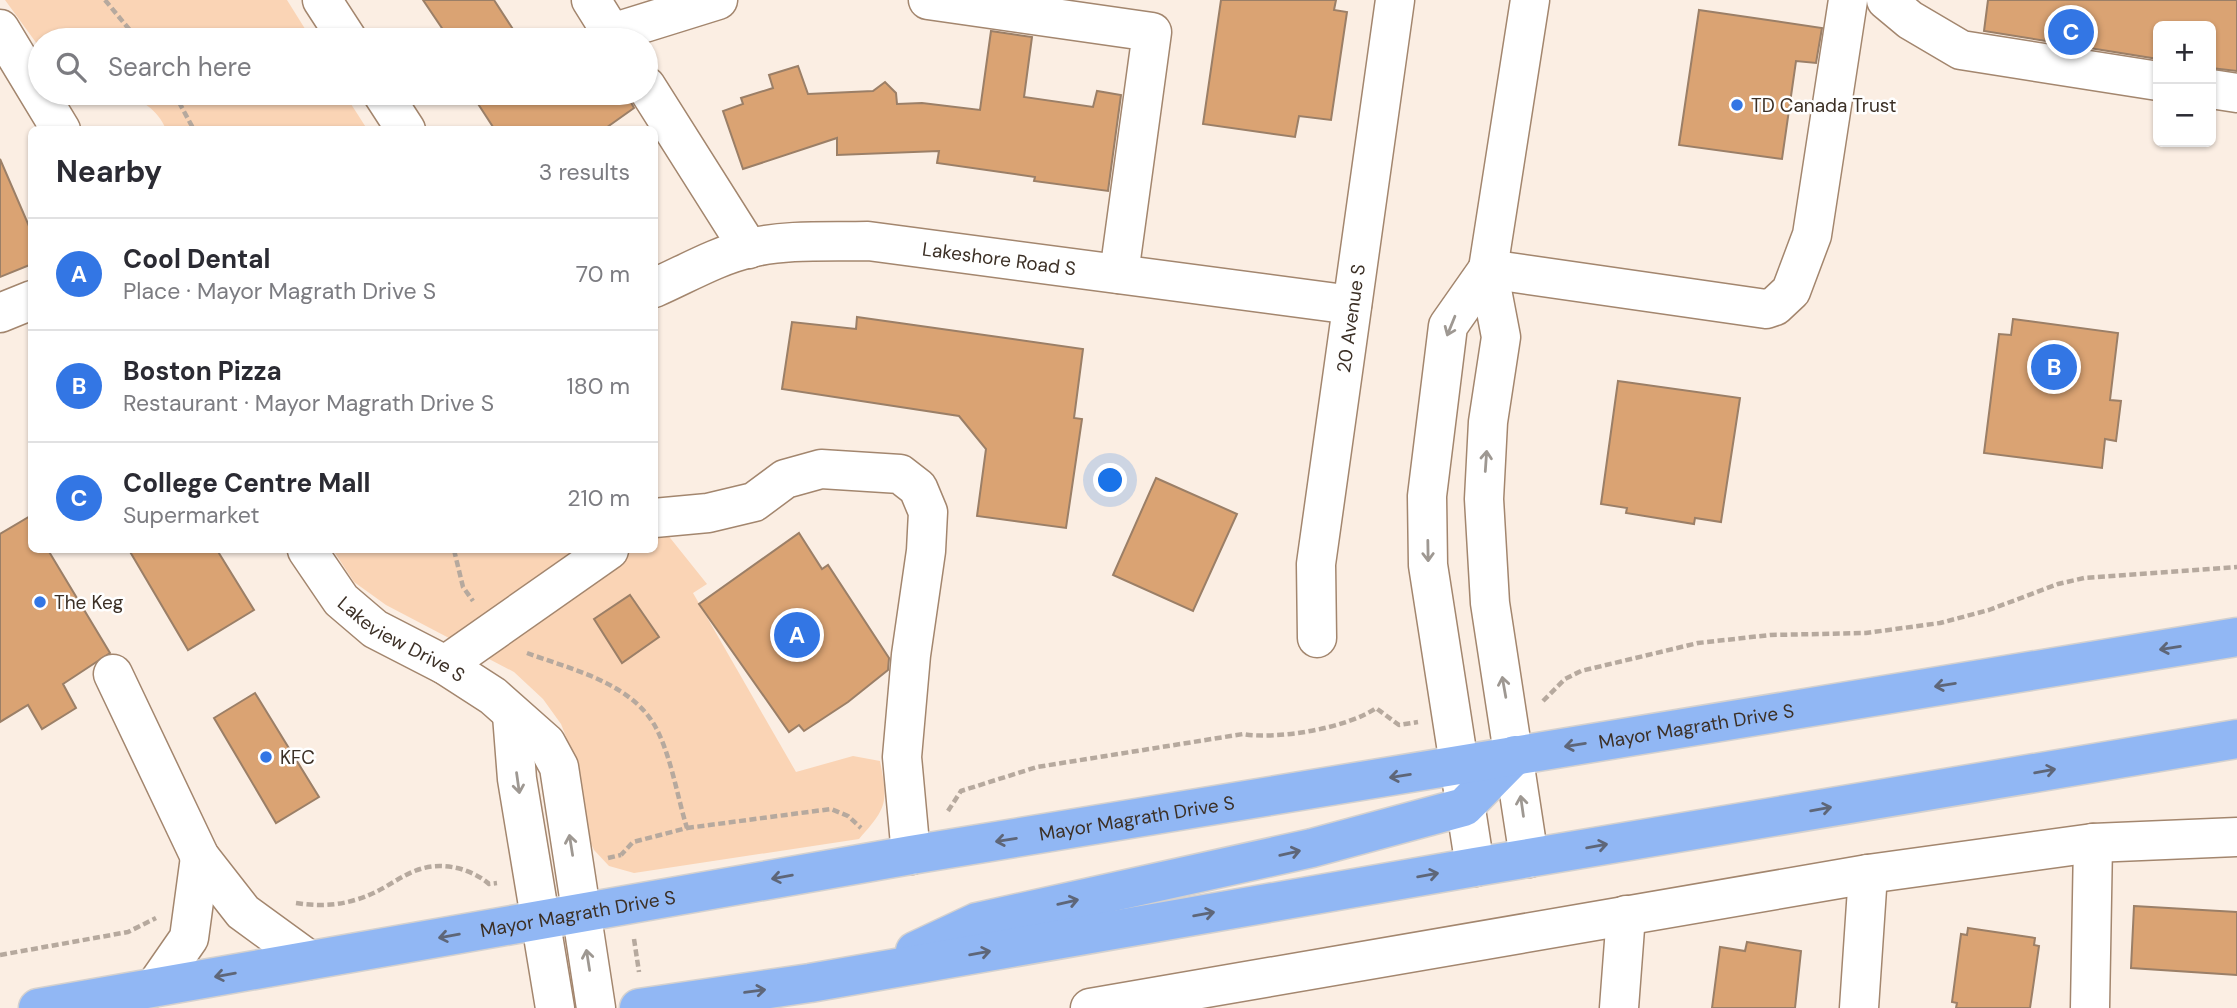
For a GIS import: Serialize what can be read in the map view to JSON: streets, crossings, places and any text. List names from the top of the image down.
{
  "streets": {
    "main road": ["Mayor Magrath Drive S"],
    "street": ["Lakeshore Road S", "20 Avenue S", "Lakeview Drive S"]
  },
  "crossings": [
    ["Lakeshore Road S", "20 Avenue S"],
    ["Lakeview Drive S", "Mayor Magrath Drive S"]
  ],
  "places": ["TD Canada Trust", "The Keg", "KFC"],
  "page": {
    "pins": ["C", "B", "A"],
    "map_buttons": ["+", "−"],
    "search": "Search here",
    "heading": ["Nearby", "3 results"],
    "list": [
      {
        "mark": "A",
        "name": "Cool Dental",
        "note": "Place · Mayor Magrath Drive S",
        "value": "70 m"
      },
      {
        "mark": "B",
        "name": "Boston Pizza",
        "note": "Restaurant · Mayor Magrath Drive S",
        "value": "180 m"
      },
      {
        "mark": "C",
        "name": "College Centre Mall",
        "note": "Supermarket",
        "value": "210 m"
      }
    ]
  }
}
